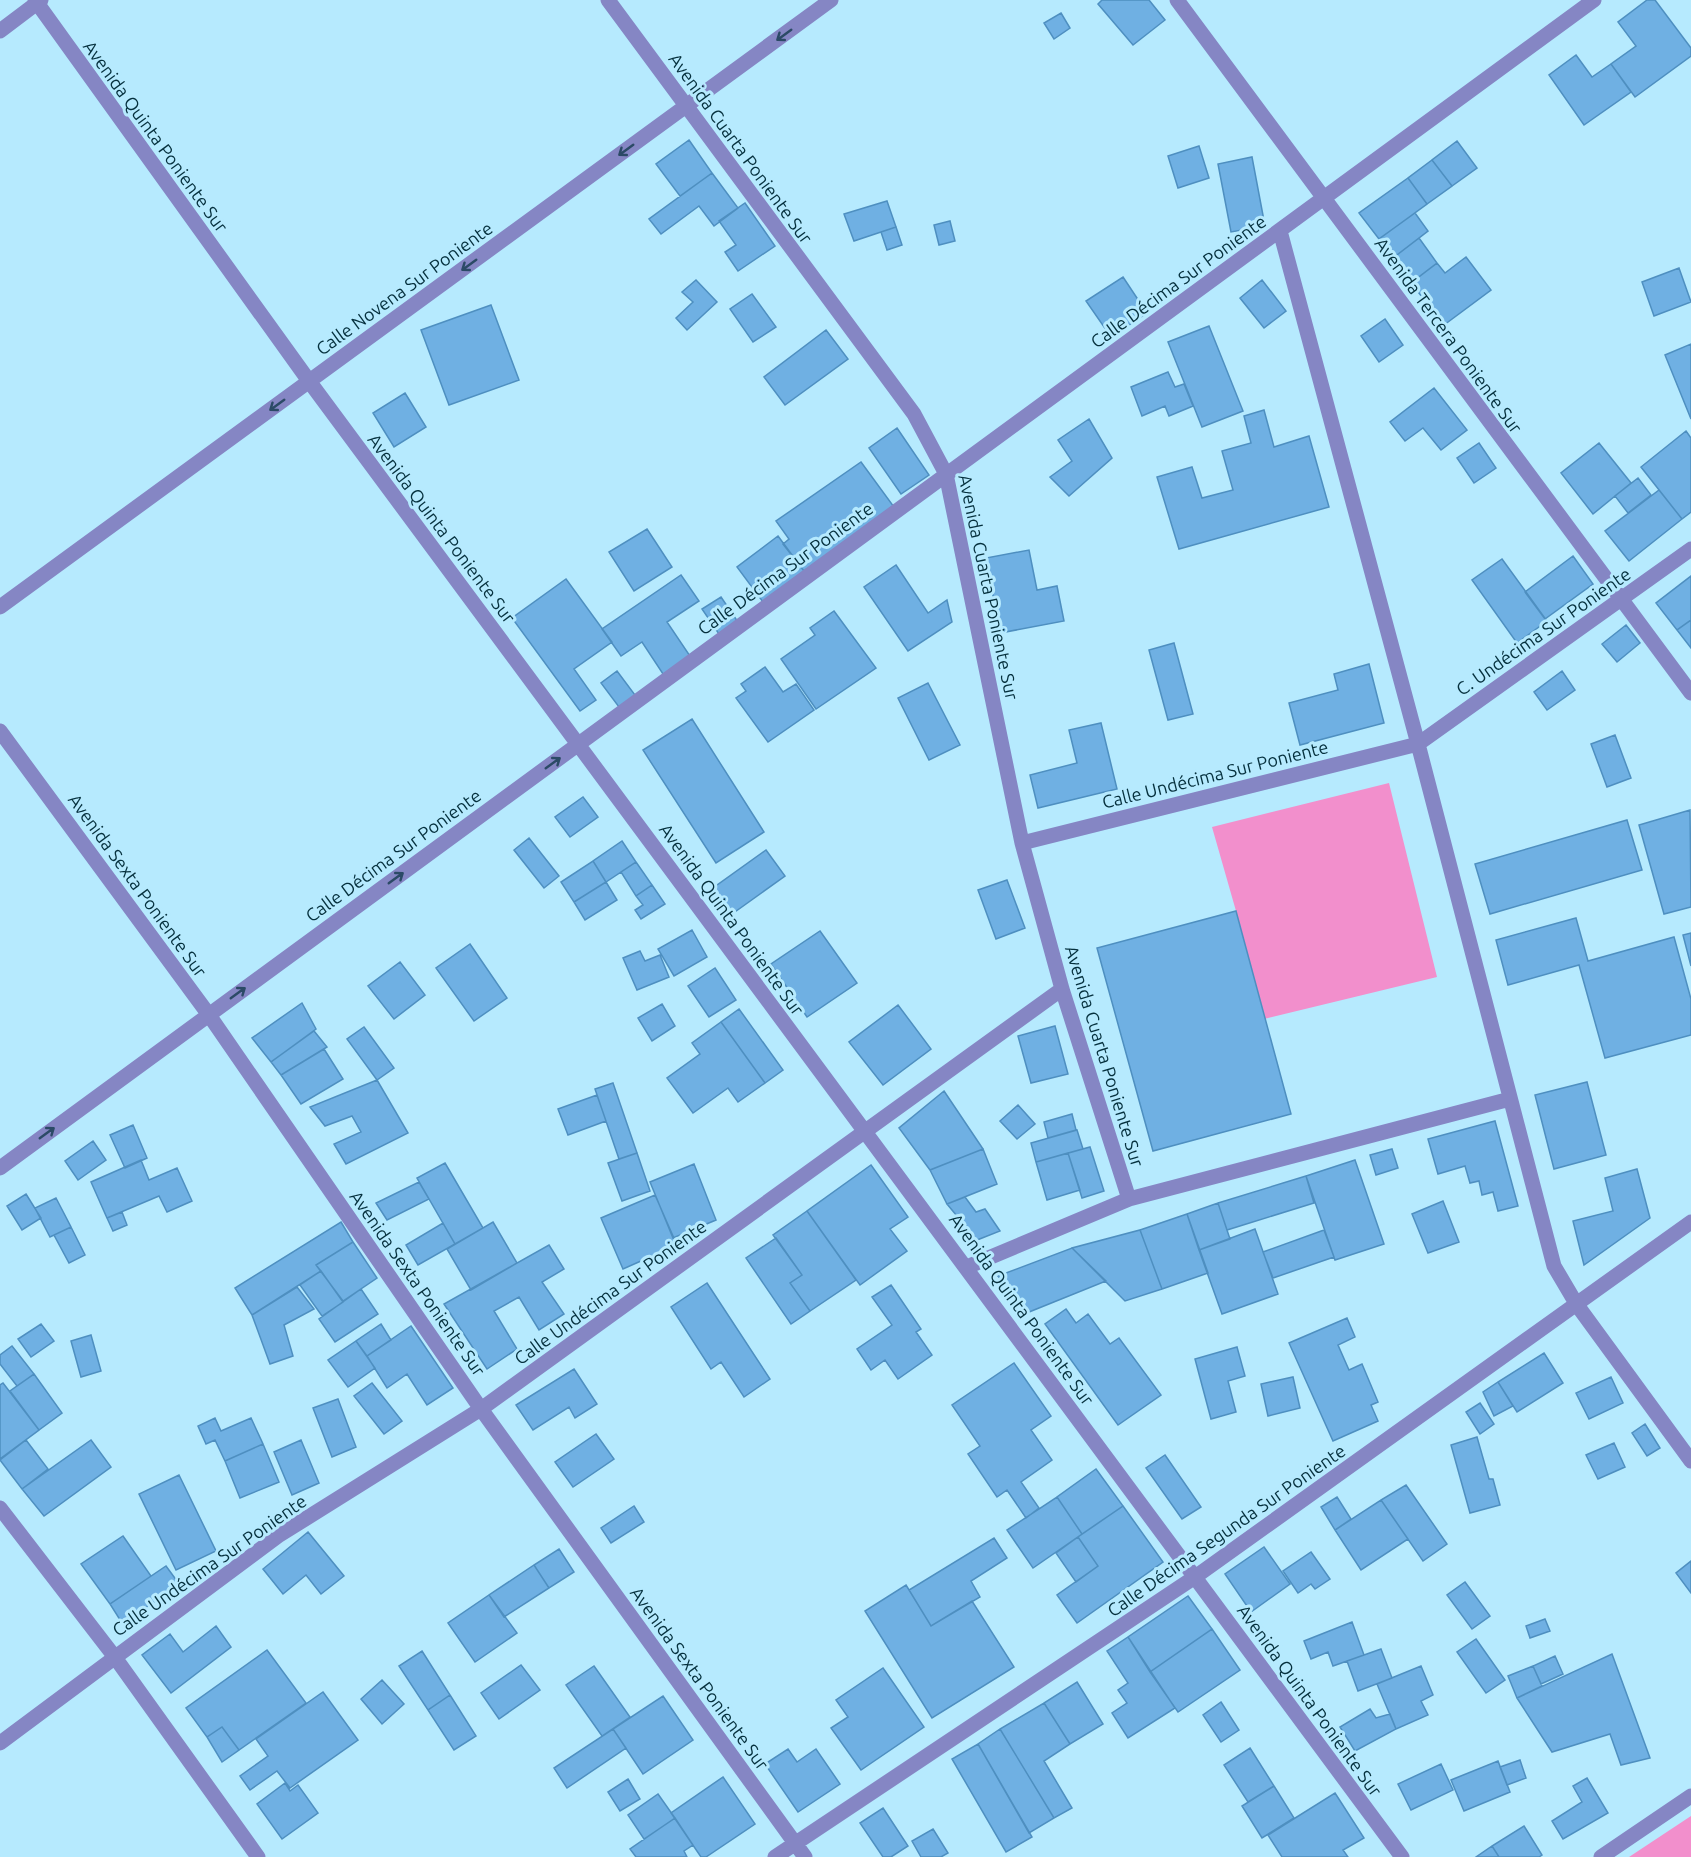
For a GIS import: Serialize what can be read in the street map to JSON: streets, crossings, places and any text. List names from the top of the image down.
{
  "streets": {
    "street": [
      "Avenida Quinta Poniente Sur",
      "Avenida Cuarta Poniente Sur",
      "Calle Décima Sur Poniente",
      "Calle Novena Sur Poniente",
      "Avenida Tercera Poniente Sur",
      "C. Undécima Sur Poniente",
      "Calle Undécima Sur Poniente",
      "Avenida Sexta Poniente Sur",
      "Calle Décima Segunda Sur Poniente"
    ]
  },
  "crossings": [
    ["Avenida Quinta Poniente Sur", "Calle Décima Sur Poniente"],
    ["Avenida Quinta Poniente Sur", "Calle Novena Sur Poniente"],
    ["Avenida Quinta Poniente Sur", "Calle Undécima Sur Poniente"],
    ["Avenida Quinta Poniente Sur", "Calle Décima Segunda Sur Poniente"],
    ["Avenida Cuarta Poniente Sur", "Calle Décima Sur Poniente"],
    ["Avenida Cuarta Poniente Sur", "Calle Novena Sur Poniente"],
    ["Avenida Cuarta Poniente Sur", "Calle Undécima Sur Poniente"],
    ["Calle Décima Sur Poniente", "Avenida Tercera Poniente Sur"],
    ["Calle Décima Sur Poniente", "Avenida Sexta Poniente Sur"],
    ["Avenida Tercera Poniente Sur", "C. Undécima Sur Poniente"],
    ["C. Undécima Sur Poniente", "Calle Undécima Sur Poniente"],
    ["Calle Undécima Sur Poniente", "Avenida Sexta Poniente Sur"],
    ["Avenida Sexta Poniente Sur", "Calle Décima Segunda Sur Poniente"]
  ],
  "one_way": ["Calle Décima Sur Poniente", "Calle Novena Sur Poniente"]
}
